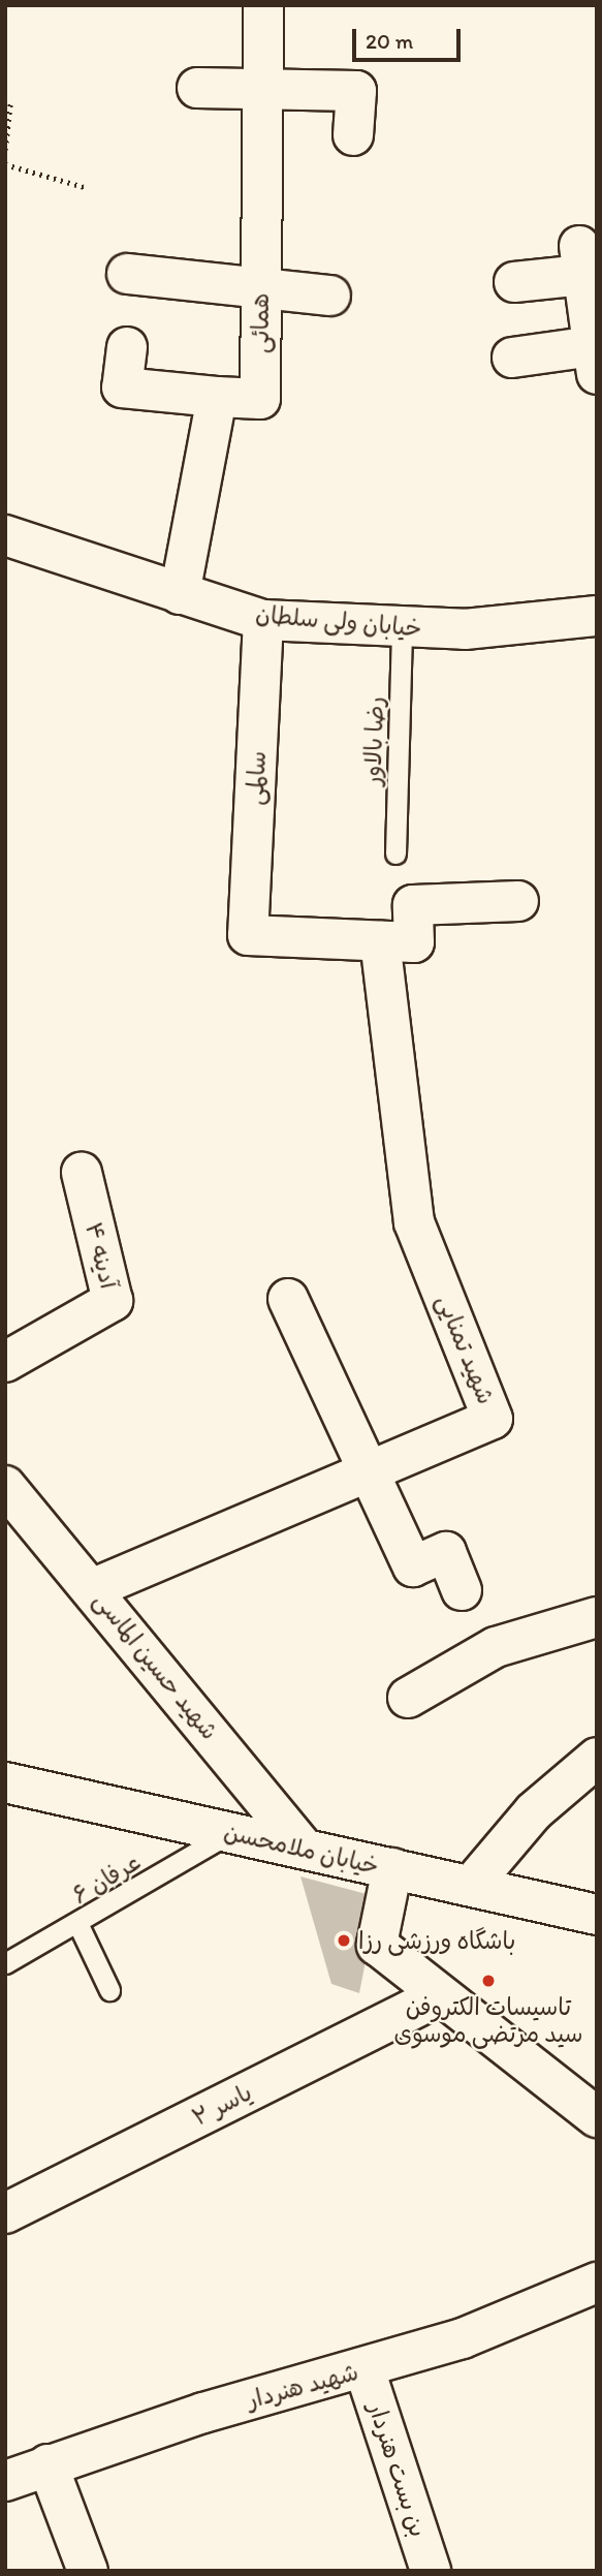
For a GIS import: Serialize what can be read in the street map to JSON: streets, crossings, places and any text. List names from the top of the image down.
{
  "streets": {
    "street": [
      "همائی",
      "خیابان ولی سلطان",
      "سالمی",
      "آدینه ۴",
      "شهید تمنایی",
      "شهید حسین الماسی",
      "خیابان ملامحسن",
      "یاسر ۲",
      "شهید هنردار",
      "بن بست هنردار"
    ],
    "lane": ["رضا بالاور", "عرفان ۶"]
  },
  "crossings": [
    ["خیابان ولی سلطان", "رضا بالاور"],
    ["خیابان ولی سلطان", "سالمی"],
    ["سالمی", "شهید تمنایی"],
    ["شهید تمنایی", "شهید حسین الماسی"],
    ["شهید حسین الماسی", "خیابان ملامحسن"],
    ["خیابان ملامحسن", "عرفان ۶"],
    ["شهید هنردار", "بن بست هنردار"]
  ],
  "places": ["باشگاه ورزشی رزا", "تاسیسات الکتروفن سید مرتضی موسوی"],
  "scale_bar": "20 m"
}
